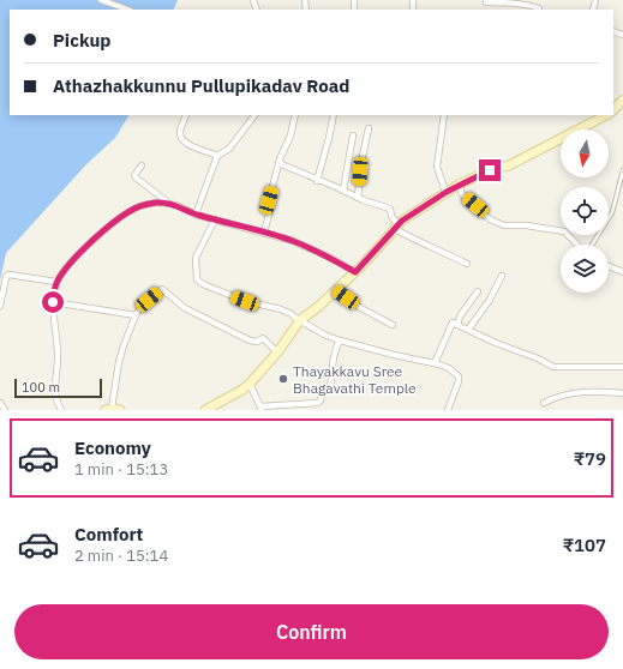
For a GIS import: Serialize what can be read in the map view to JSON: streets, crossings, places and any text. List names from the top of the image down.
{
  "places": ["Thayakkavu Sree Bhagavathi Temple"],
  "scale_bar": "100 m",
  "north": "bottom",
  "page": {
    "banner": ["Pickup", "Athazhakkunnu Pullupikadav Road"],
    "scale": "100 m",
    "list": [
      {
        "name": "Economy",
        "note": "1 min · 15:13",
        "value": "₹79"
      },
      {
        "name": "Comfort",
        "note": "2 min · 15:14",
        "value": "₹107"
      }
    ],
    "buttons": "Confirm"
  }
}
